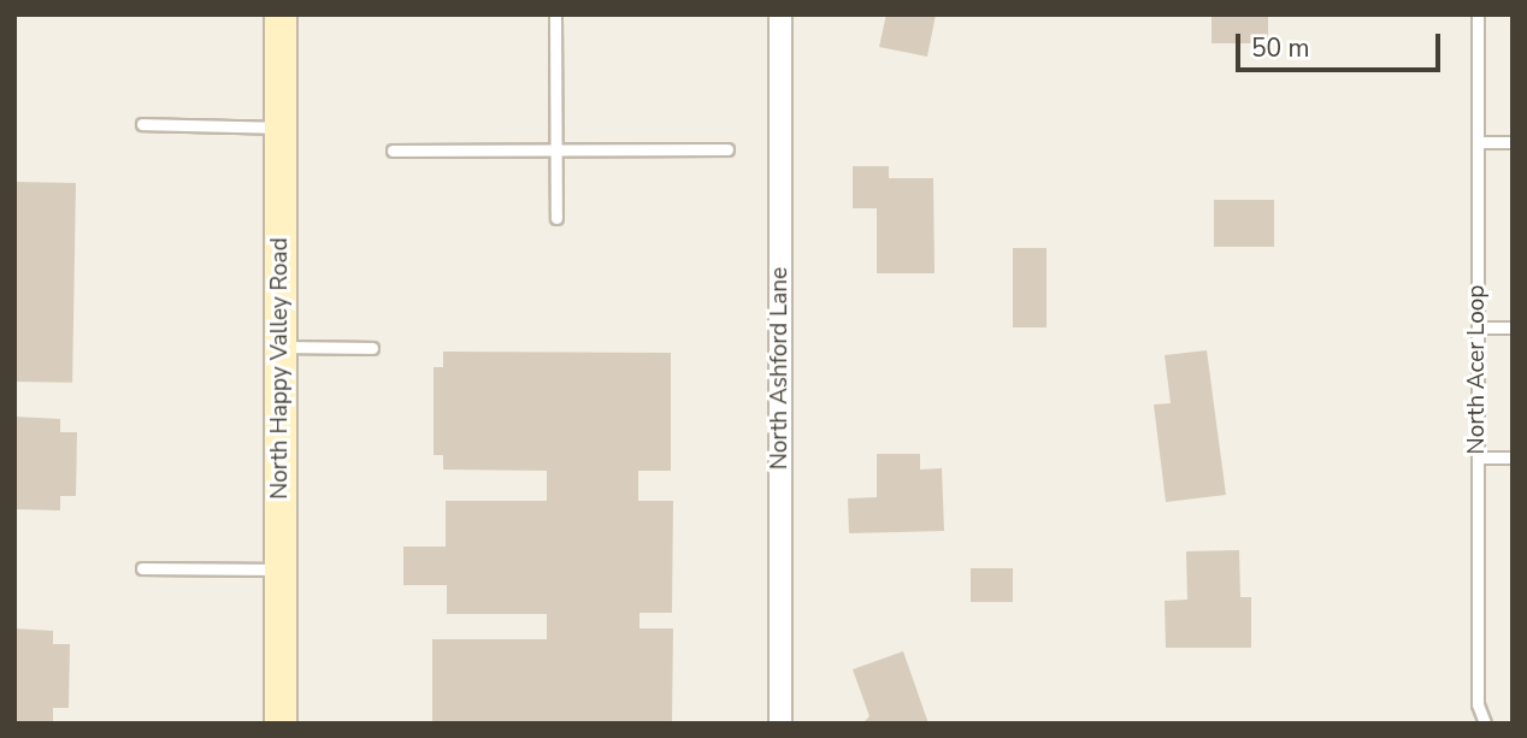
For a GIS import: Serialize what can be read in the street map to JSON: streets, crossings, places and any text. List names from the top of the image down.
{
  "streets": {
    "main road": ["North Happy Valley Road"],
    "street": ["North Ashford Lane"],
    "lane": ["North Acer Loop"]
  },
  "scale_bar": "50 m"
}
